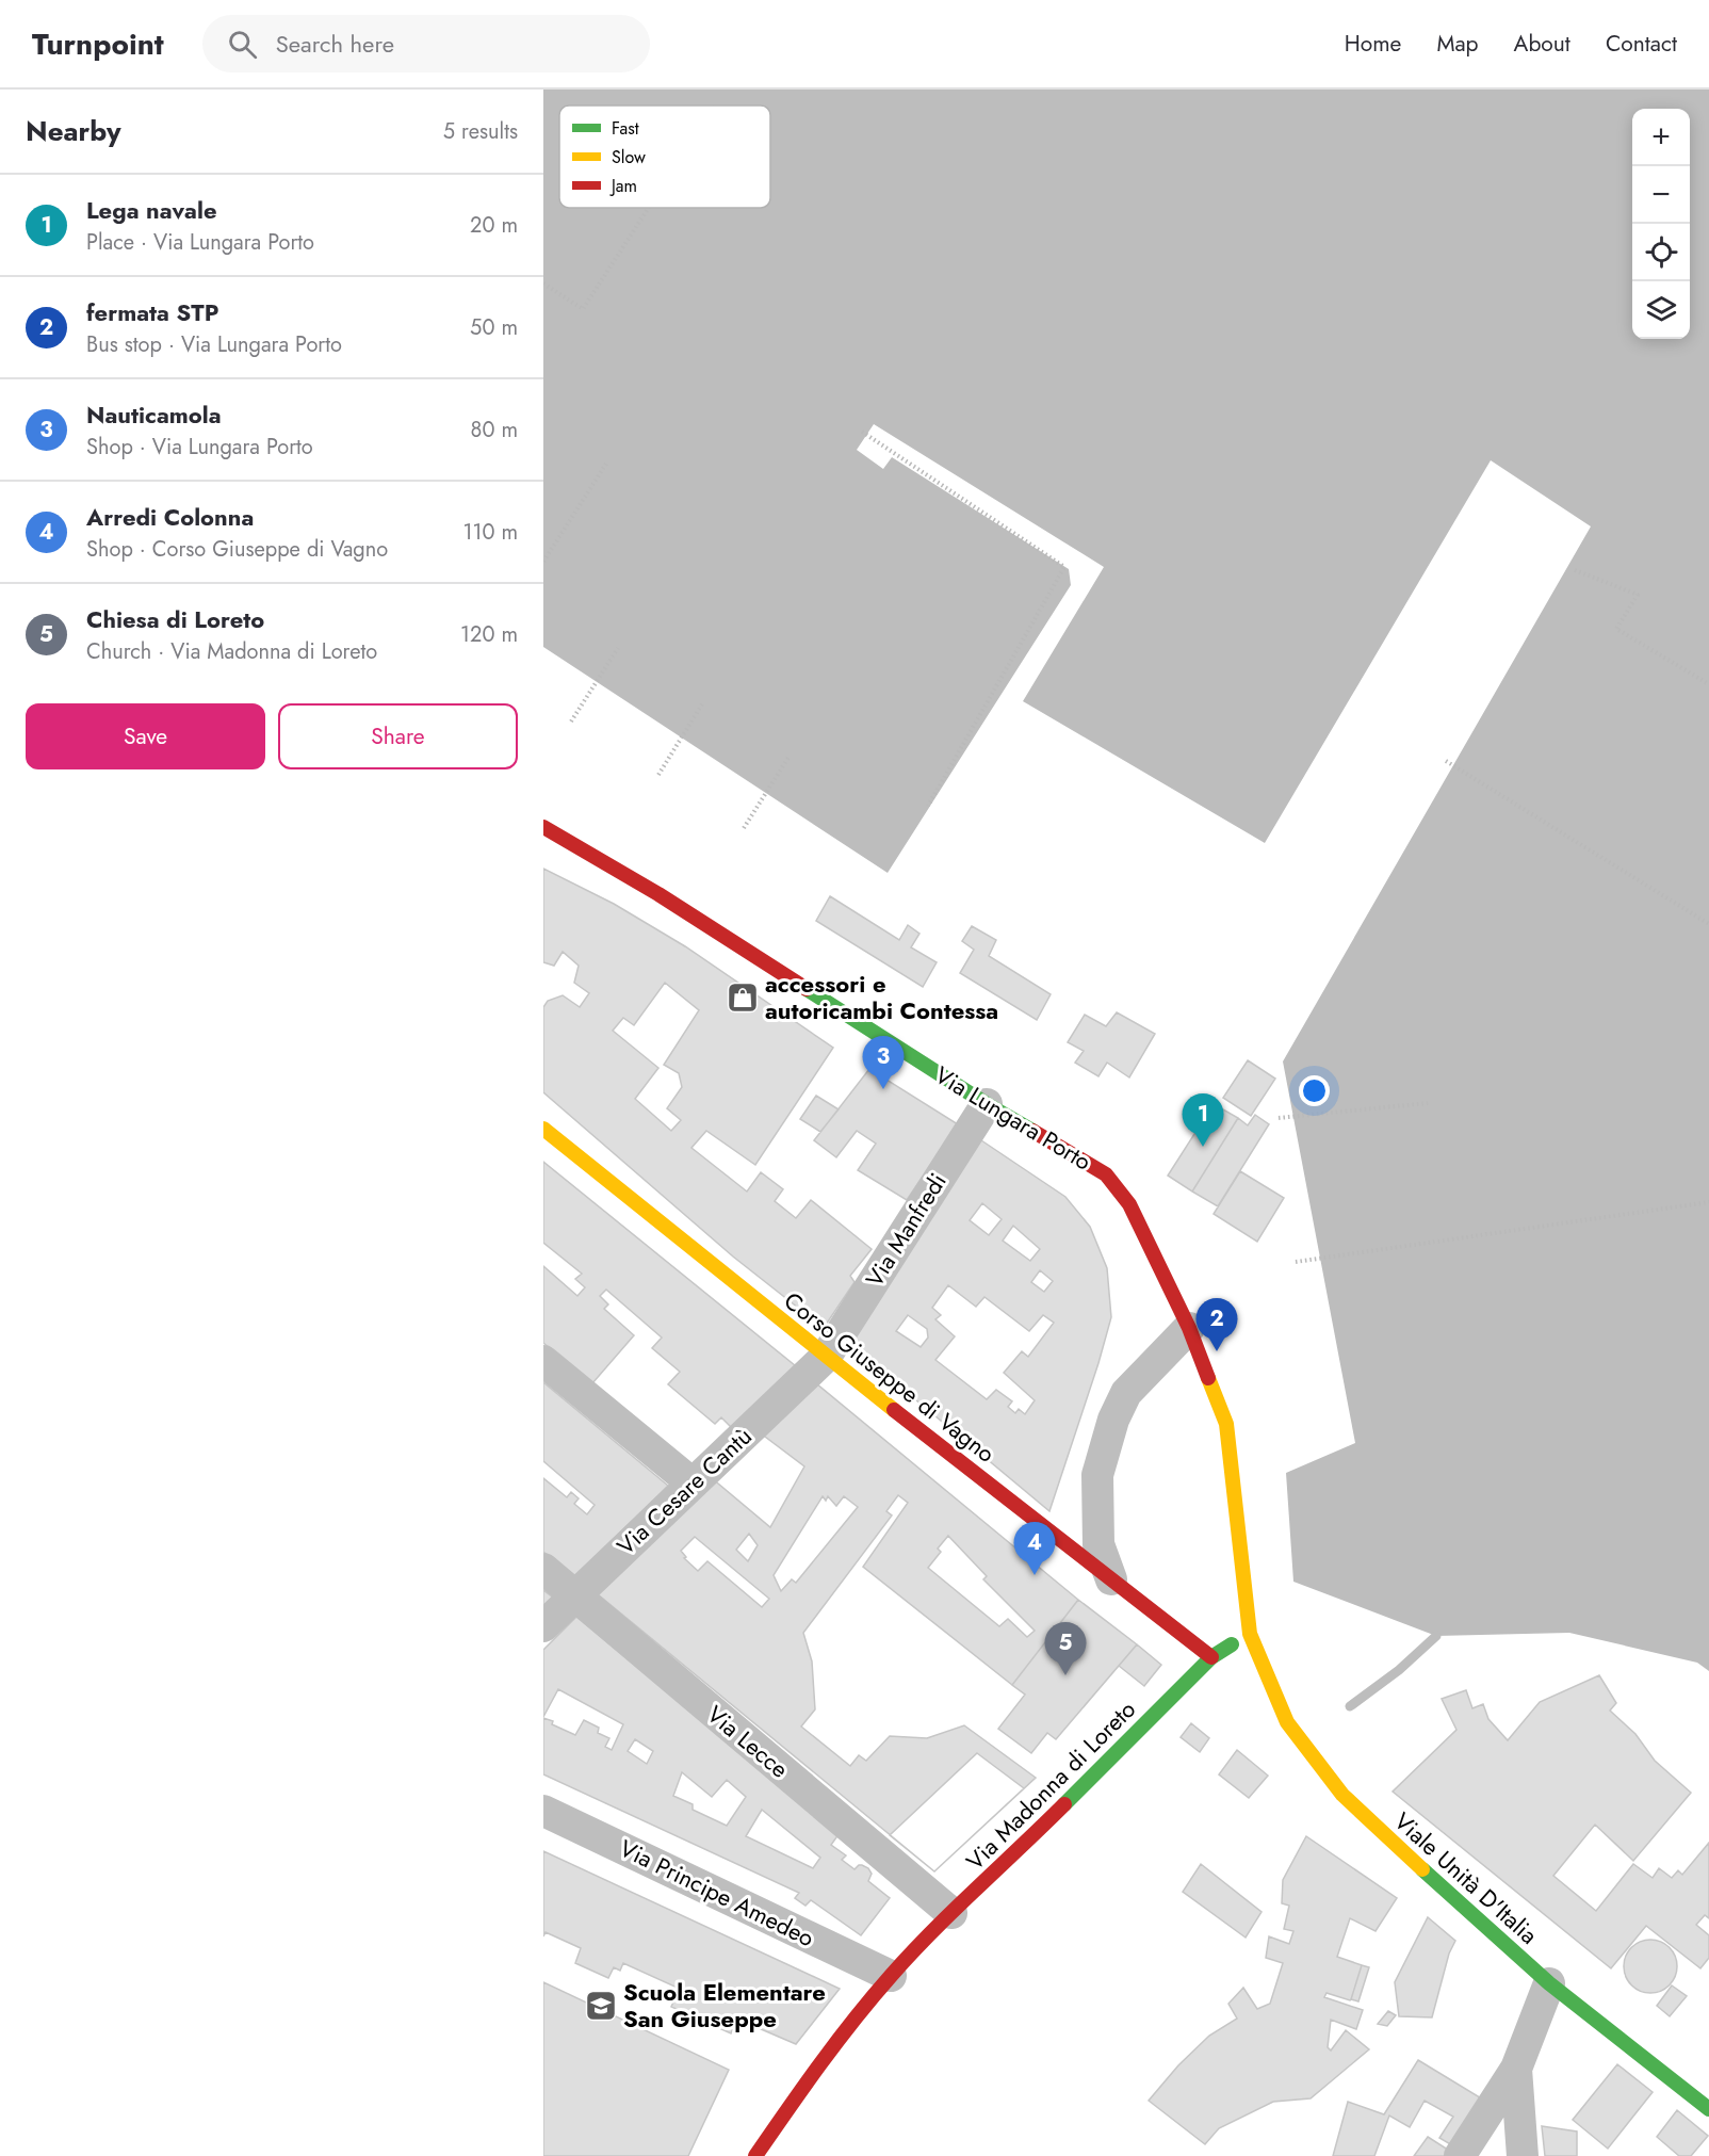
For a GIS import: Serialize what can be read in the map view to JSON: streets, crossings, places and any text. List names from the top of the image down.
{
  "streets": {
    "street": [
      "Via Lungara Porto",
      "Via Manfredi",
      "Corso Giuseppe di Vagno",
      "Via Cesare Cantù",
      "Via Lecce",
      "Via Madonna di Loreto",
      "Viale Unità D'Italia",
      "Via Principe Amedeo"
    ]
  },
  "crossings": [
    ["Via Lungara Porto", "Via Manfredi"],
    ["Via Lungara Porto", "Via Madonna di Loreto"],
    ["Via Lungara Porto", "Viale Unità D'Italia"],
    ["Via Manfredi", "Corso Giuseppe di Vagno"],
    ["Via Manfredi", "Via Cesare Cantù"],
    ["Corso Giuseppe di Vagno", "Via Cesare Cantù"],
    ["Corso Giuseppe di Vagno", "Via Madonna di Loreto"],
    ["Via Cesare Cantù", "Via Lecce"],
    ["Via Lecce", "Via Madonna di Loreto"],
    ["Via Madonna di Loreto", "Viale Unità D'Italia"],
    ["Via Madonna di Loreto", "Via Principe Amedeo"]
  ],
  "places": {
    "shop": ["accessori e autoricambi Contessa"],
    "school or university": ["Scuola Elementare San Giuseppe"]
  },
  "legend": ["Fast", "Slow", "Jam"],
  "page": {
    "header": "Turnpoint",
    "search": "Search here",
    "nav": [
      "Home",
      "Map",
      "About",
      "Contact"
    ],
    "heading": ["Nearby", "5 results"],
    "map_buttons": ["+", "−"],
    "list": [
      {
        "mark": "1",
        "name": "Lega navale",
        "note": "Place · Via Lungara Porto",
        "value": "20 m"
      },
      {
        "mark": "2",
        "name": "fermata STP",
        "note": "Bus stop · Via Lungara Porto",
        "value": "50 m"
      },
      {
        "mark": "3",
        "name": "Nauticamola",
        "note": "Shop · Via Lungara Porto",
        "value": "80 m"
      },
      {
        "mark": "4",
        "name": "Arredi Colonna",
        "note": "Shop · Corso Giuseppe di Vagno",
        "value": "110 m"
      },
      {
        "mark": "5",
        "name": "Chiesa di Loreto",
        "note": "Church · Via Madonna di Loreto",
        "value": "120 m"
      }
    ],
    "buttons": ["Save", "Share"],
    "pins": [
      "3",
      "1",
      "2",
      "4",
      "5"
    ]
  }
}
